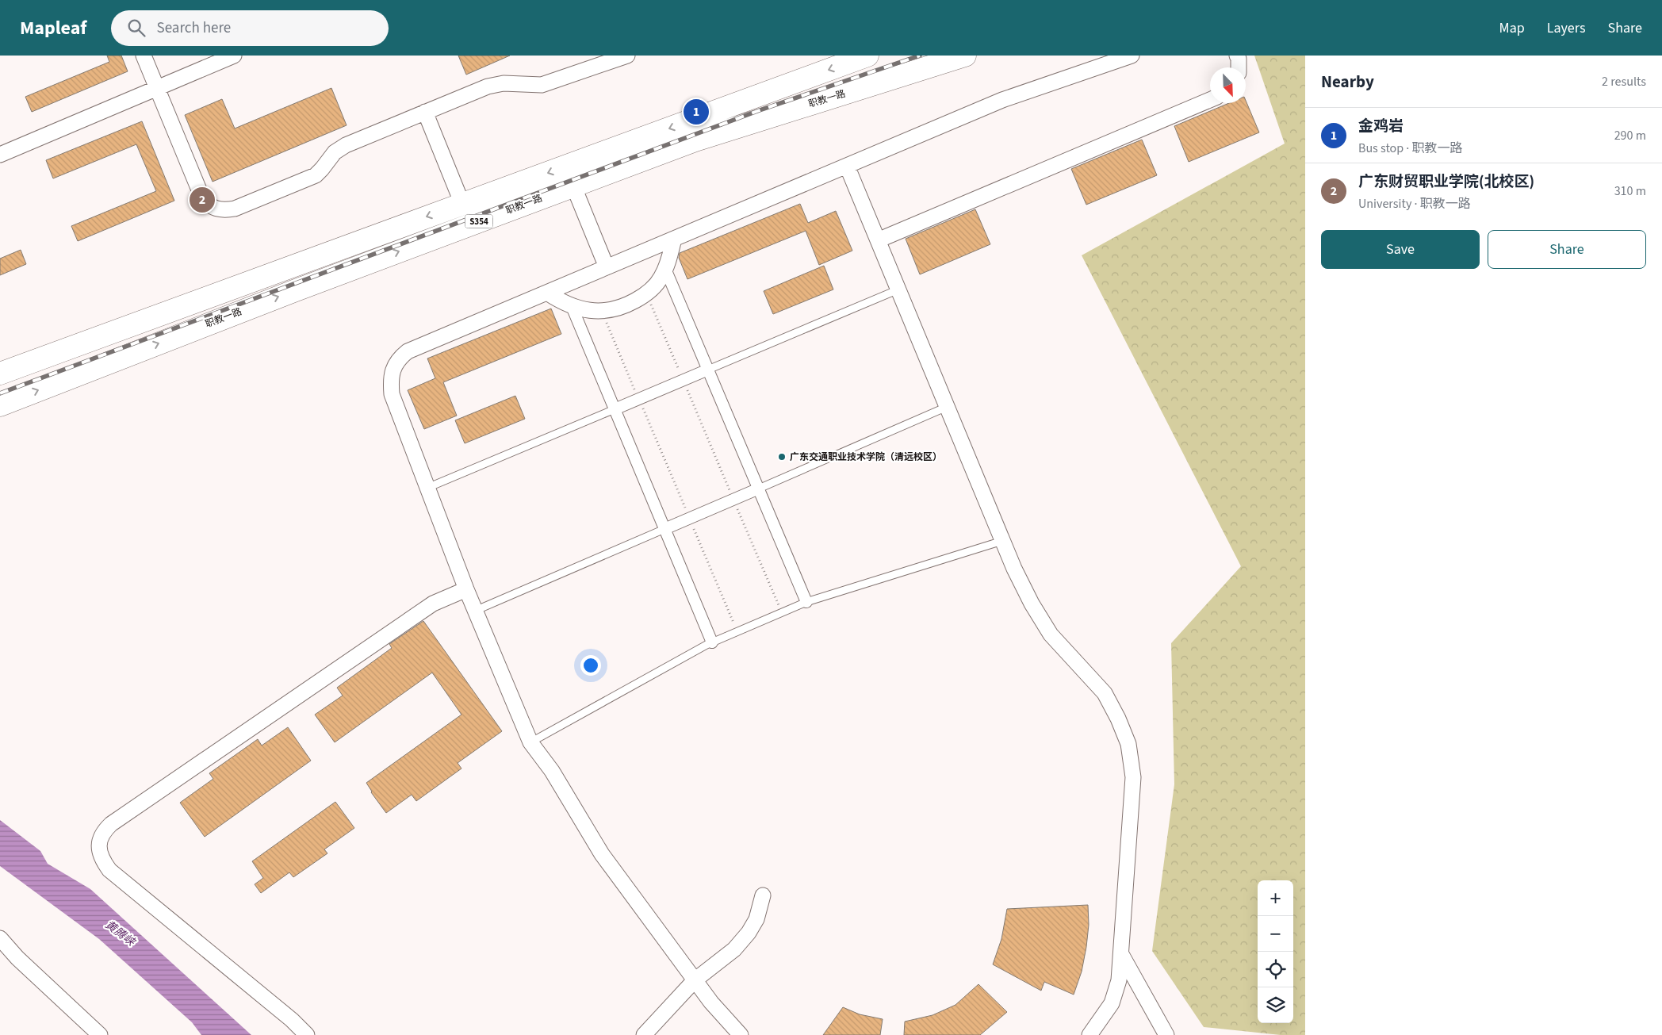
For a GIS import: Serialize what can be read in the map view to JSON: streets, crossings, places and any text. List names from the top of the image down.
{
  "streets": {
    "main road": ["职教一路", "S354"]
  },
  "water": ["黄腾峡"],
  "places": ["广东交通职业技术学院（清远校区）"],
  "north": "bottom right",
  "page": {
    "header": "Mapleaf",
    "search": "Search here",
    "nav": ["Map", "Layers", "Share"],
    "heading": ["Nearby", "2 results"],
    "pins": ["1", "2"],
    "list": [
      {
        "mark": "1",
        "name": "金鸡岩",
        "note": "Bus stop · 职教一路",
        "value": "290 m"
      },
      {
        "mark": "2",
        "name": "广东财贸职业学院(北校区)",
        "note": "University · 职教一路",
        "value": "310 m"
      }
    ],
    "buttons": ["Save", "Share"],
    "map_buttons": ["+", "−"]
  }
}
